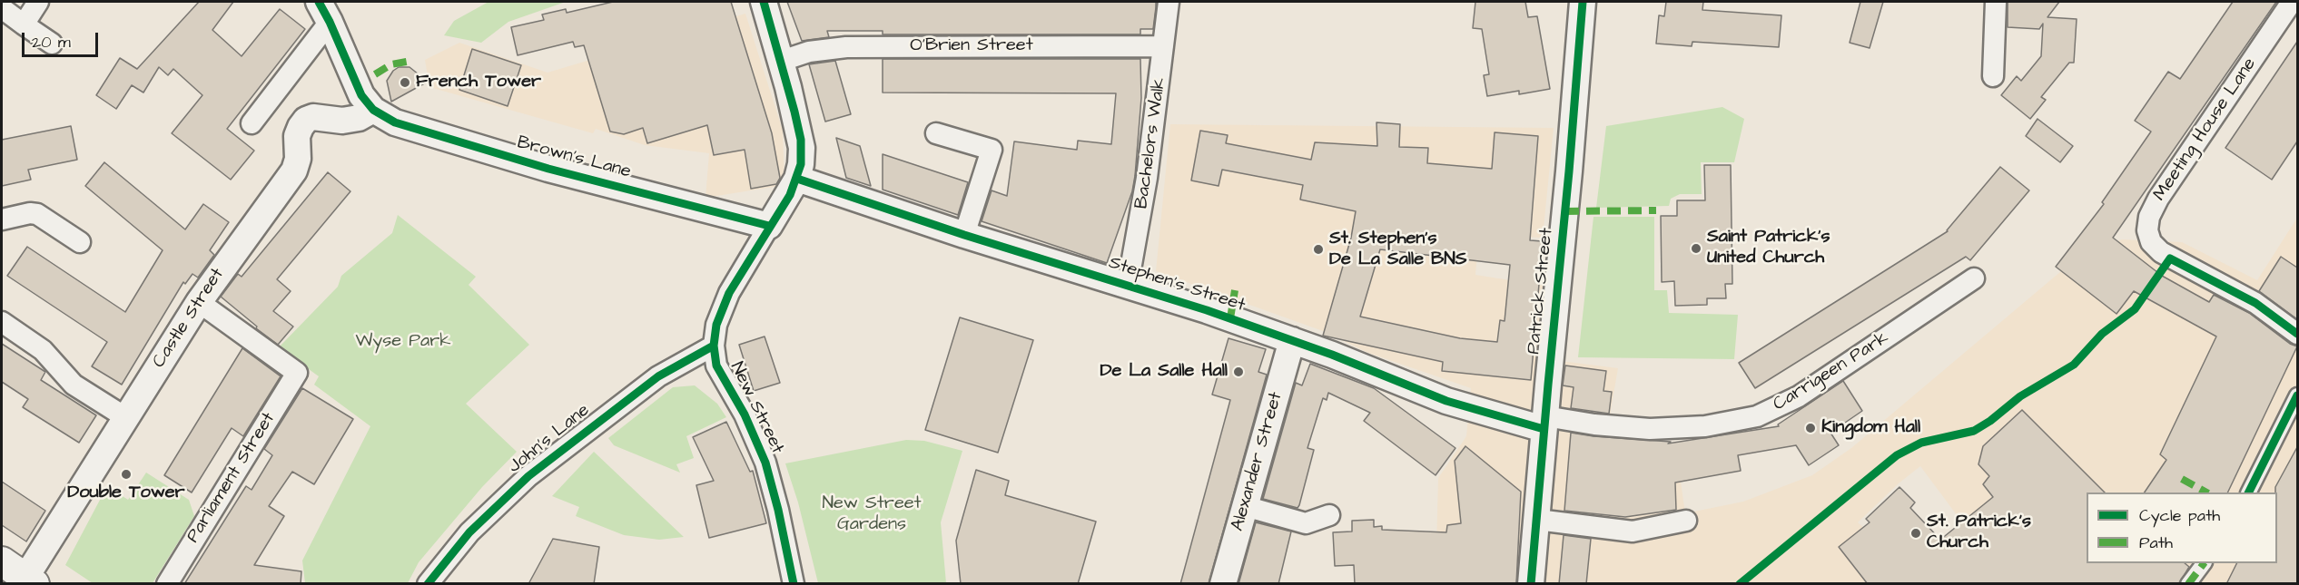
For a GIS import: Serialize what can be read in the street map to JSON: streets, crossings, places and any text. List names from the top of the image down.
{
  "streets": {
    "street": [
      "O'Brien Street",
      "Meeting House Lane",
      "Bachelors Walk",
      "Brown's Lane",
      "Stephen's Street",
      "Patrick Street",
      "Castle Street",
      "Carrigeen Park",
      "New Street",
      "John's Lane",
      "Alexander Street",
      "Parliament Street"
    ]
  },
  "crossings": [
    ["O'Brien Street", "Bachelors Walk"],
    ["Bachelors Walk", "Stephen's Street"],
    ["Brown's Lane", "Castle Street"],
    ["Brown's Lane", "New Street"],
    ["Stephen's Street", "Patrick Street"],
    ["Stephen's Street", "Carrigeen Park"],
    ["Stephen's Street", "Alexander Street"],
    ["Patrick Street", "Carrigeen Park"],
    ["Castle Street", "Parliament Street"],
    ["New Street", "John's Lane"]
  ],
  "parks": ["Wyse Park", "New Street Gardens"],
  "places": [
    "French Tower",
    "Saint Patrick's United Church",
    "St. Stephen's De La Salle BNS",
    "De La Salle Hall",
    "Kingdom Hall",
    "Double Tower",
    "St. Patrick's Church"
  ],
  "legend": ["Cycle path", "Path"],
  "scale_bar": "20 m"
}
